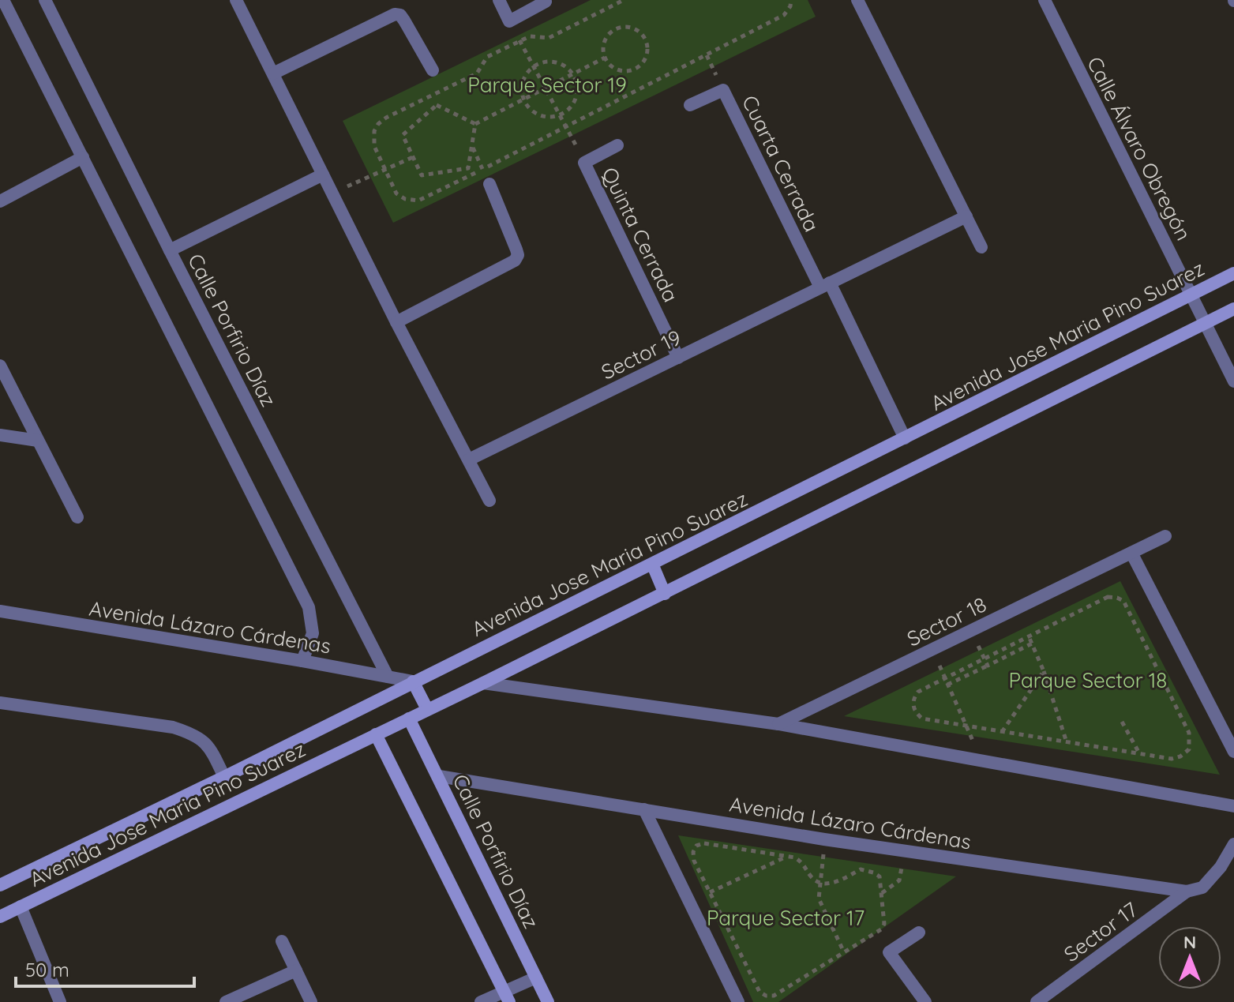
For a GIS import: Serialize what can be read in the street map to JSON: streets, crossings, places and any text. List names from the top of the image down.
{
  "streets": {
    "street": [
      "Calle Álvaro Obregón",
      "Cuarta Cerrada",
      "Quinta Cerrada",
      "Calle Porfirio Díaz",
      "Avenida Jose Maria Pino Suarez",
      "Sector 19",
      "Sector 18",
      "Avenida Lázaro Cárdenas",
      "Sector 17"
    ]
  },
  "crossings": [
    ["Calle Álvaro Obregón", "Avenida Jose Maria Pino Suarez"],
    ["Cuarta Cerrada", "Sector 19"],
    ["Quinta Cerrada", "Sector 19"],
    ["Calle Porfirio Díaz", "Avenida Jose Maria Pino Suarez"],
    ["Calle Porfirio Díaz", "Avenida Lázaro Cárdenas"],
    ["Avenida Jose Maria Pino Suarez", "Avenida Lázaro Cárdenas"],
    ["Avenida Lázaro Cárdenas", "Sector 17"]
  ],
  "parks": ["Parque Sector 19", "Parque Sector 18", "Parque Sector 17"],
  "scale_bar": "50 m",
  "north": "top"
}
